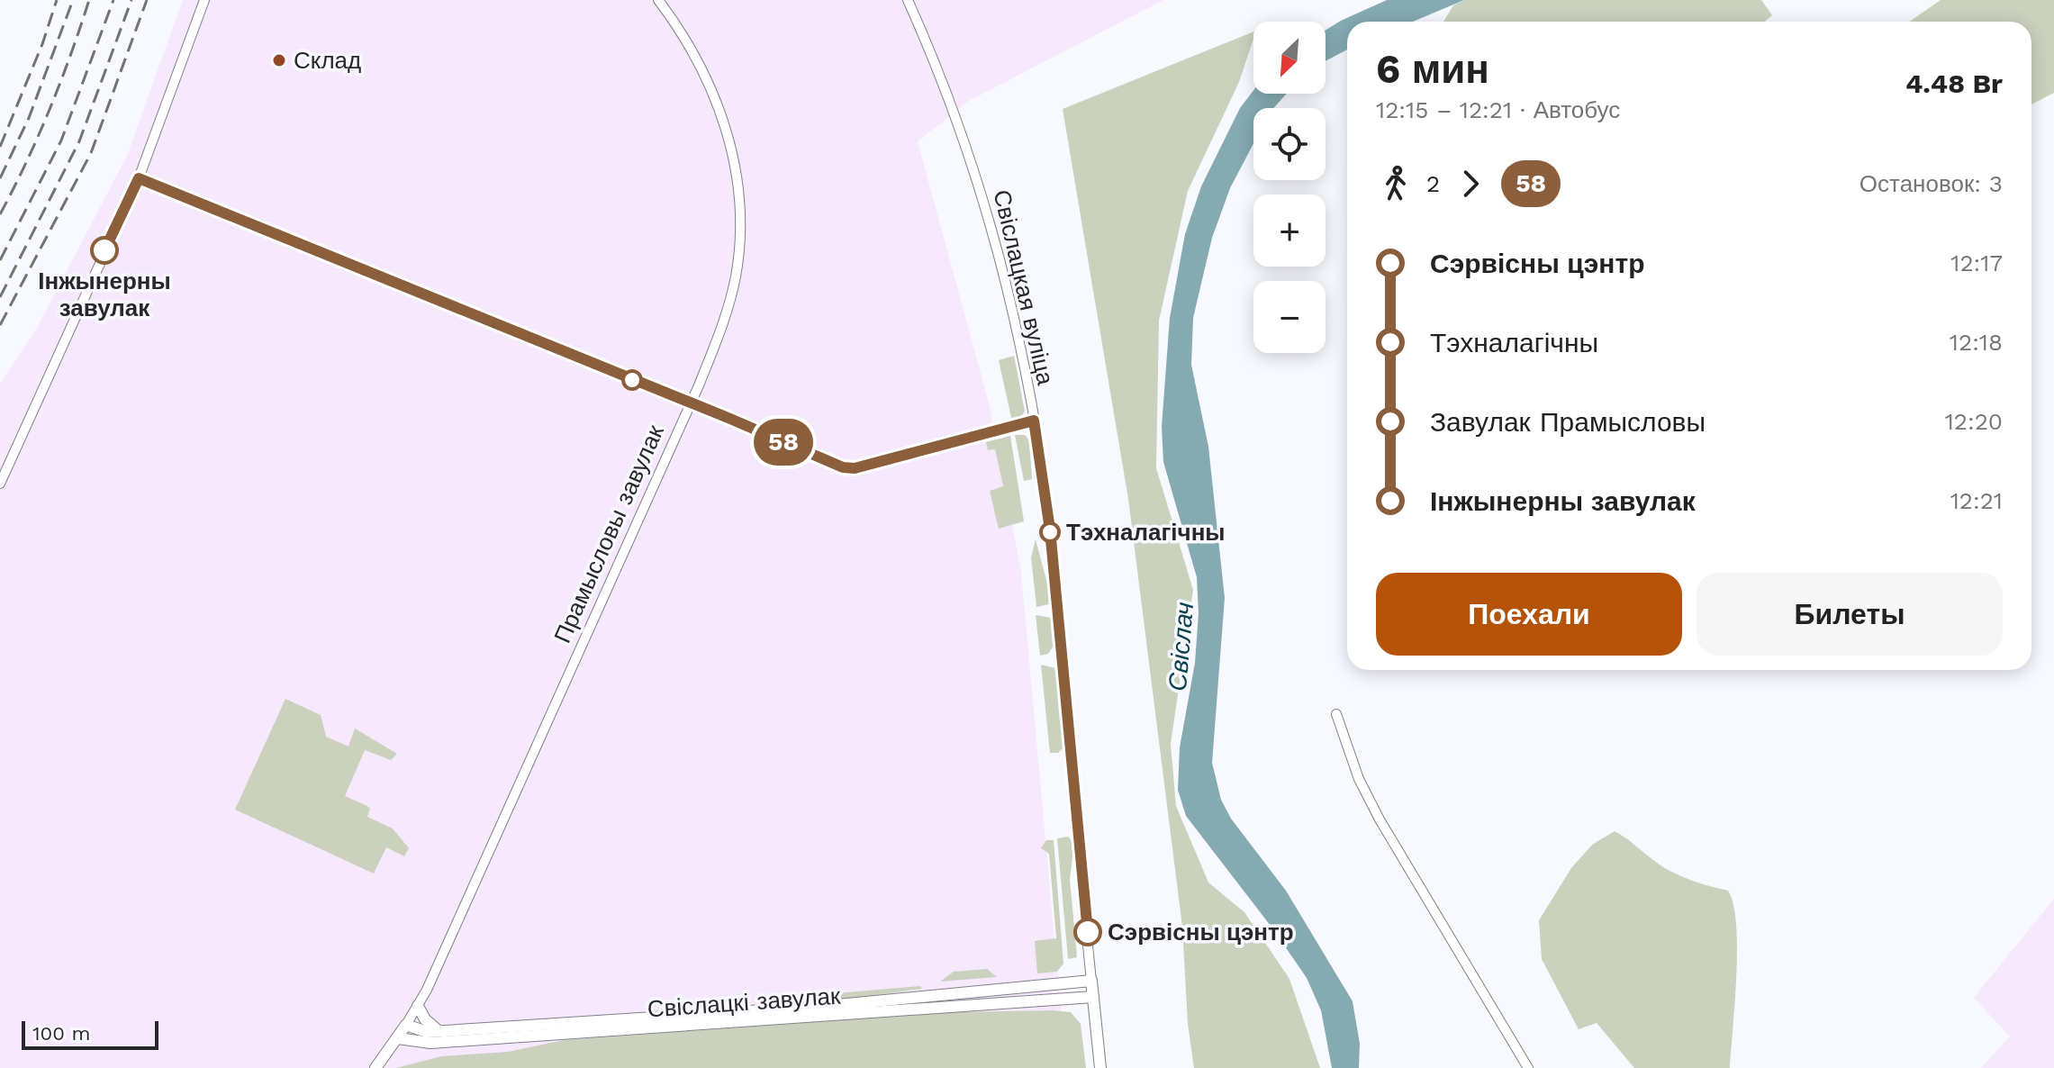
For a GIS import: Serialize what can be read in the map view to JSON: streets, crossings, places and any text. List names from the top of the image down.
{
  "streets": {
    "main road": ["Свіслацкая вуліца", "Прамысловы завулак", "Свіслацкі завулак"]
  },
  "crossings": [
    ["Свіслацкая вуліца", "Свіслацкі завулак"],
    ["Прамысловы завулак", "Свіслацкі завулак"]
  ],
  "water": ["Свіслач"],
  "places": [
    "Склад",
    "Інжынерны завулак",
    "Тэхналагічны",
    "Сэрвісны цэнтр"
  ],
  "lines": ["bus line 58"],
  "scale_bar": "100 m",
  "north": "bottom left",
  "page": {
    "on_map": "58",
    "map_buttons": ["+", "−"],
    "heading": ["6 мин", "12:15 – 12:21 · Автобус", "4.48 Br"],
    "legs": ["2", "58", "Остановок: 3"],
    "list": [
      {
        "name": "Сэрвісны цэнтр",
        "value": "12:17"
      },
      {
        "name": "Тэхналагічны",
        "value": "12:18"
      },
      {
        "name": "Завулак Прамысловы",
        "value": "12:20"
      },
      {
        "name": "Інжынерны завулак",
        "value": "12:21"
      }
    ],
    "buttons": ["Поехали", "Билеты"],
    "scale": "100 m"
  }
}
